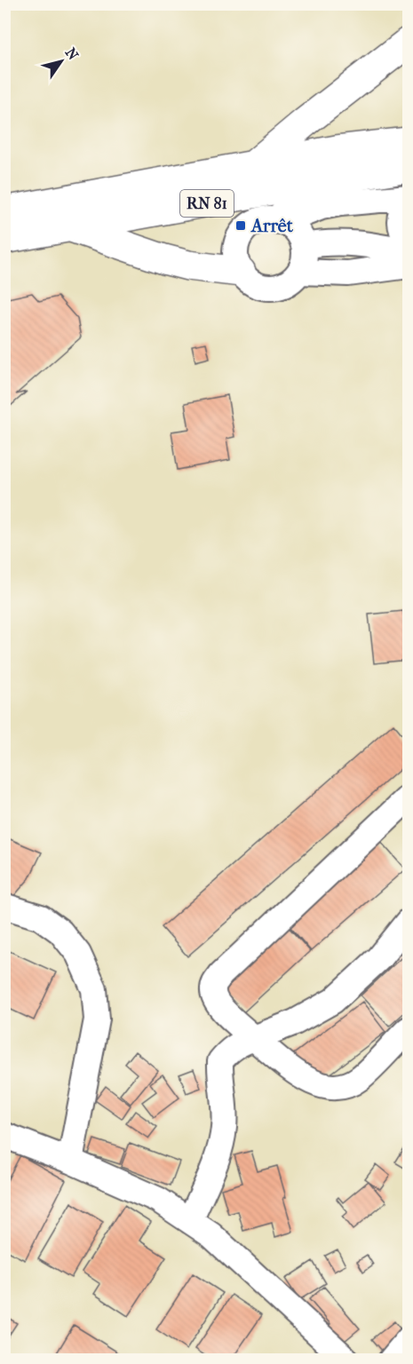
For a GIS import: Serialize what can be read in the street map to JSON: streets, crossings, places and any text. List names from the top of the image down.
{
  "streets": {
    "highway": ["RN 81"]
  },
  "places": {
    "transit": ["Arrêt"]
  },
  "north": "top right"
}
